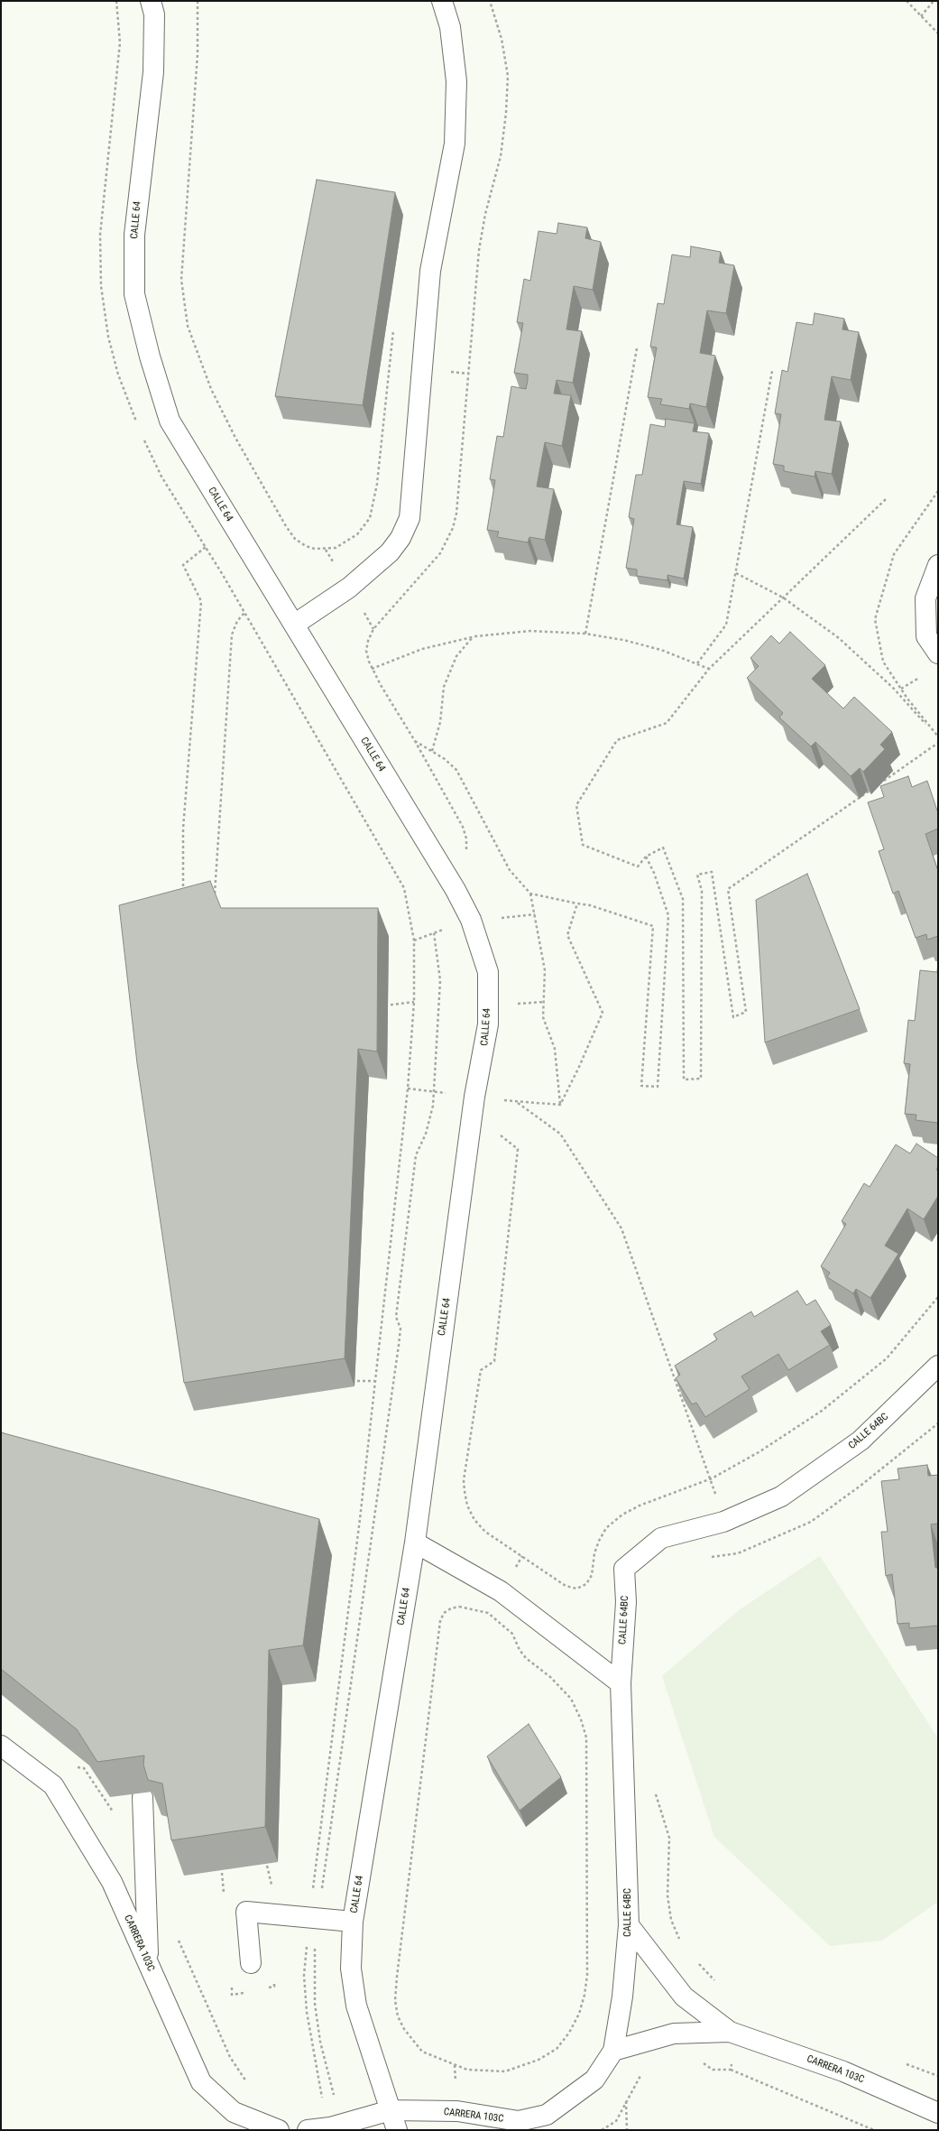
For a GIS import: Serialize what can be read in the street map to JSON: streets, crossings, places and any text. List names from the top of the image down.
{
  "streets": {
    "street": ["CALLE 64", "CALLE 64BC", "CARRERA 103C"]
  },
  "crossings": [
    ["CALLE 64", "CARRERA 103C"],
    ["CALLE 64BC", "CARRERA 103C"]
  ]
}
